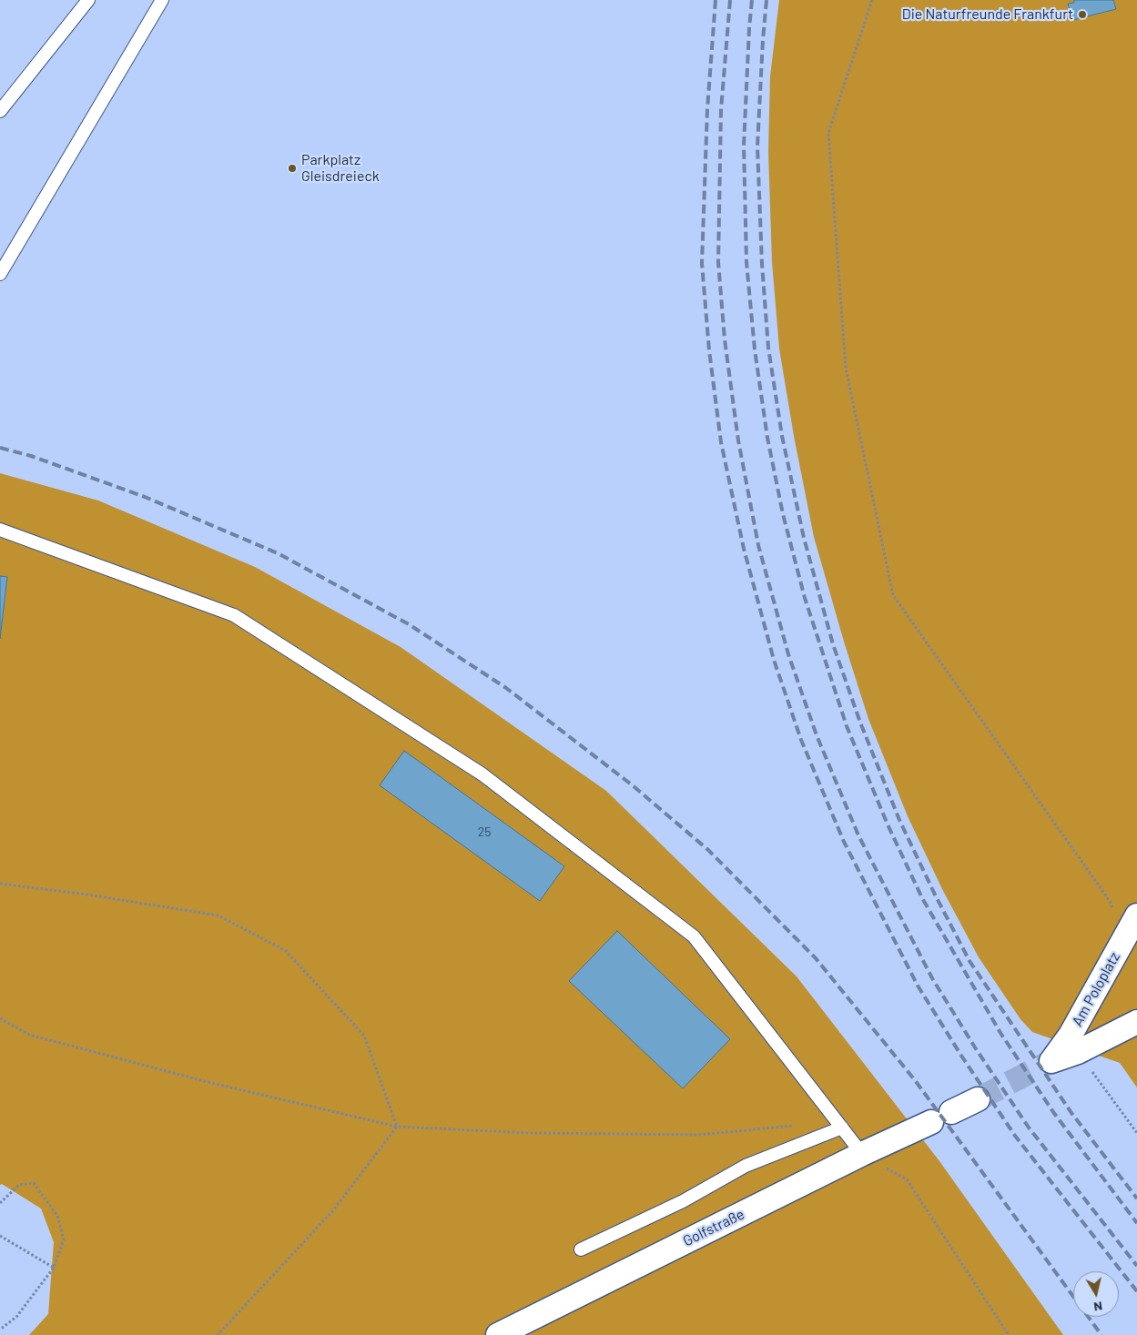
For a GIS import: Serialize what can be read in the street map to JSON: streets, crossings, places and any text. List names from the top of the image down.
{
  "streets": {
    "street": ["Am Poloplatz", "Golfstraße"]
  },
  "places": ["Die Naturfreunde Frankfurt", "Parkplatz Gleisdreieck"],
  "house_numbers": ["25"],
  "north": "bottom"
}
